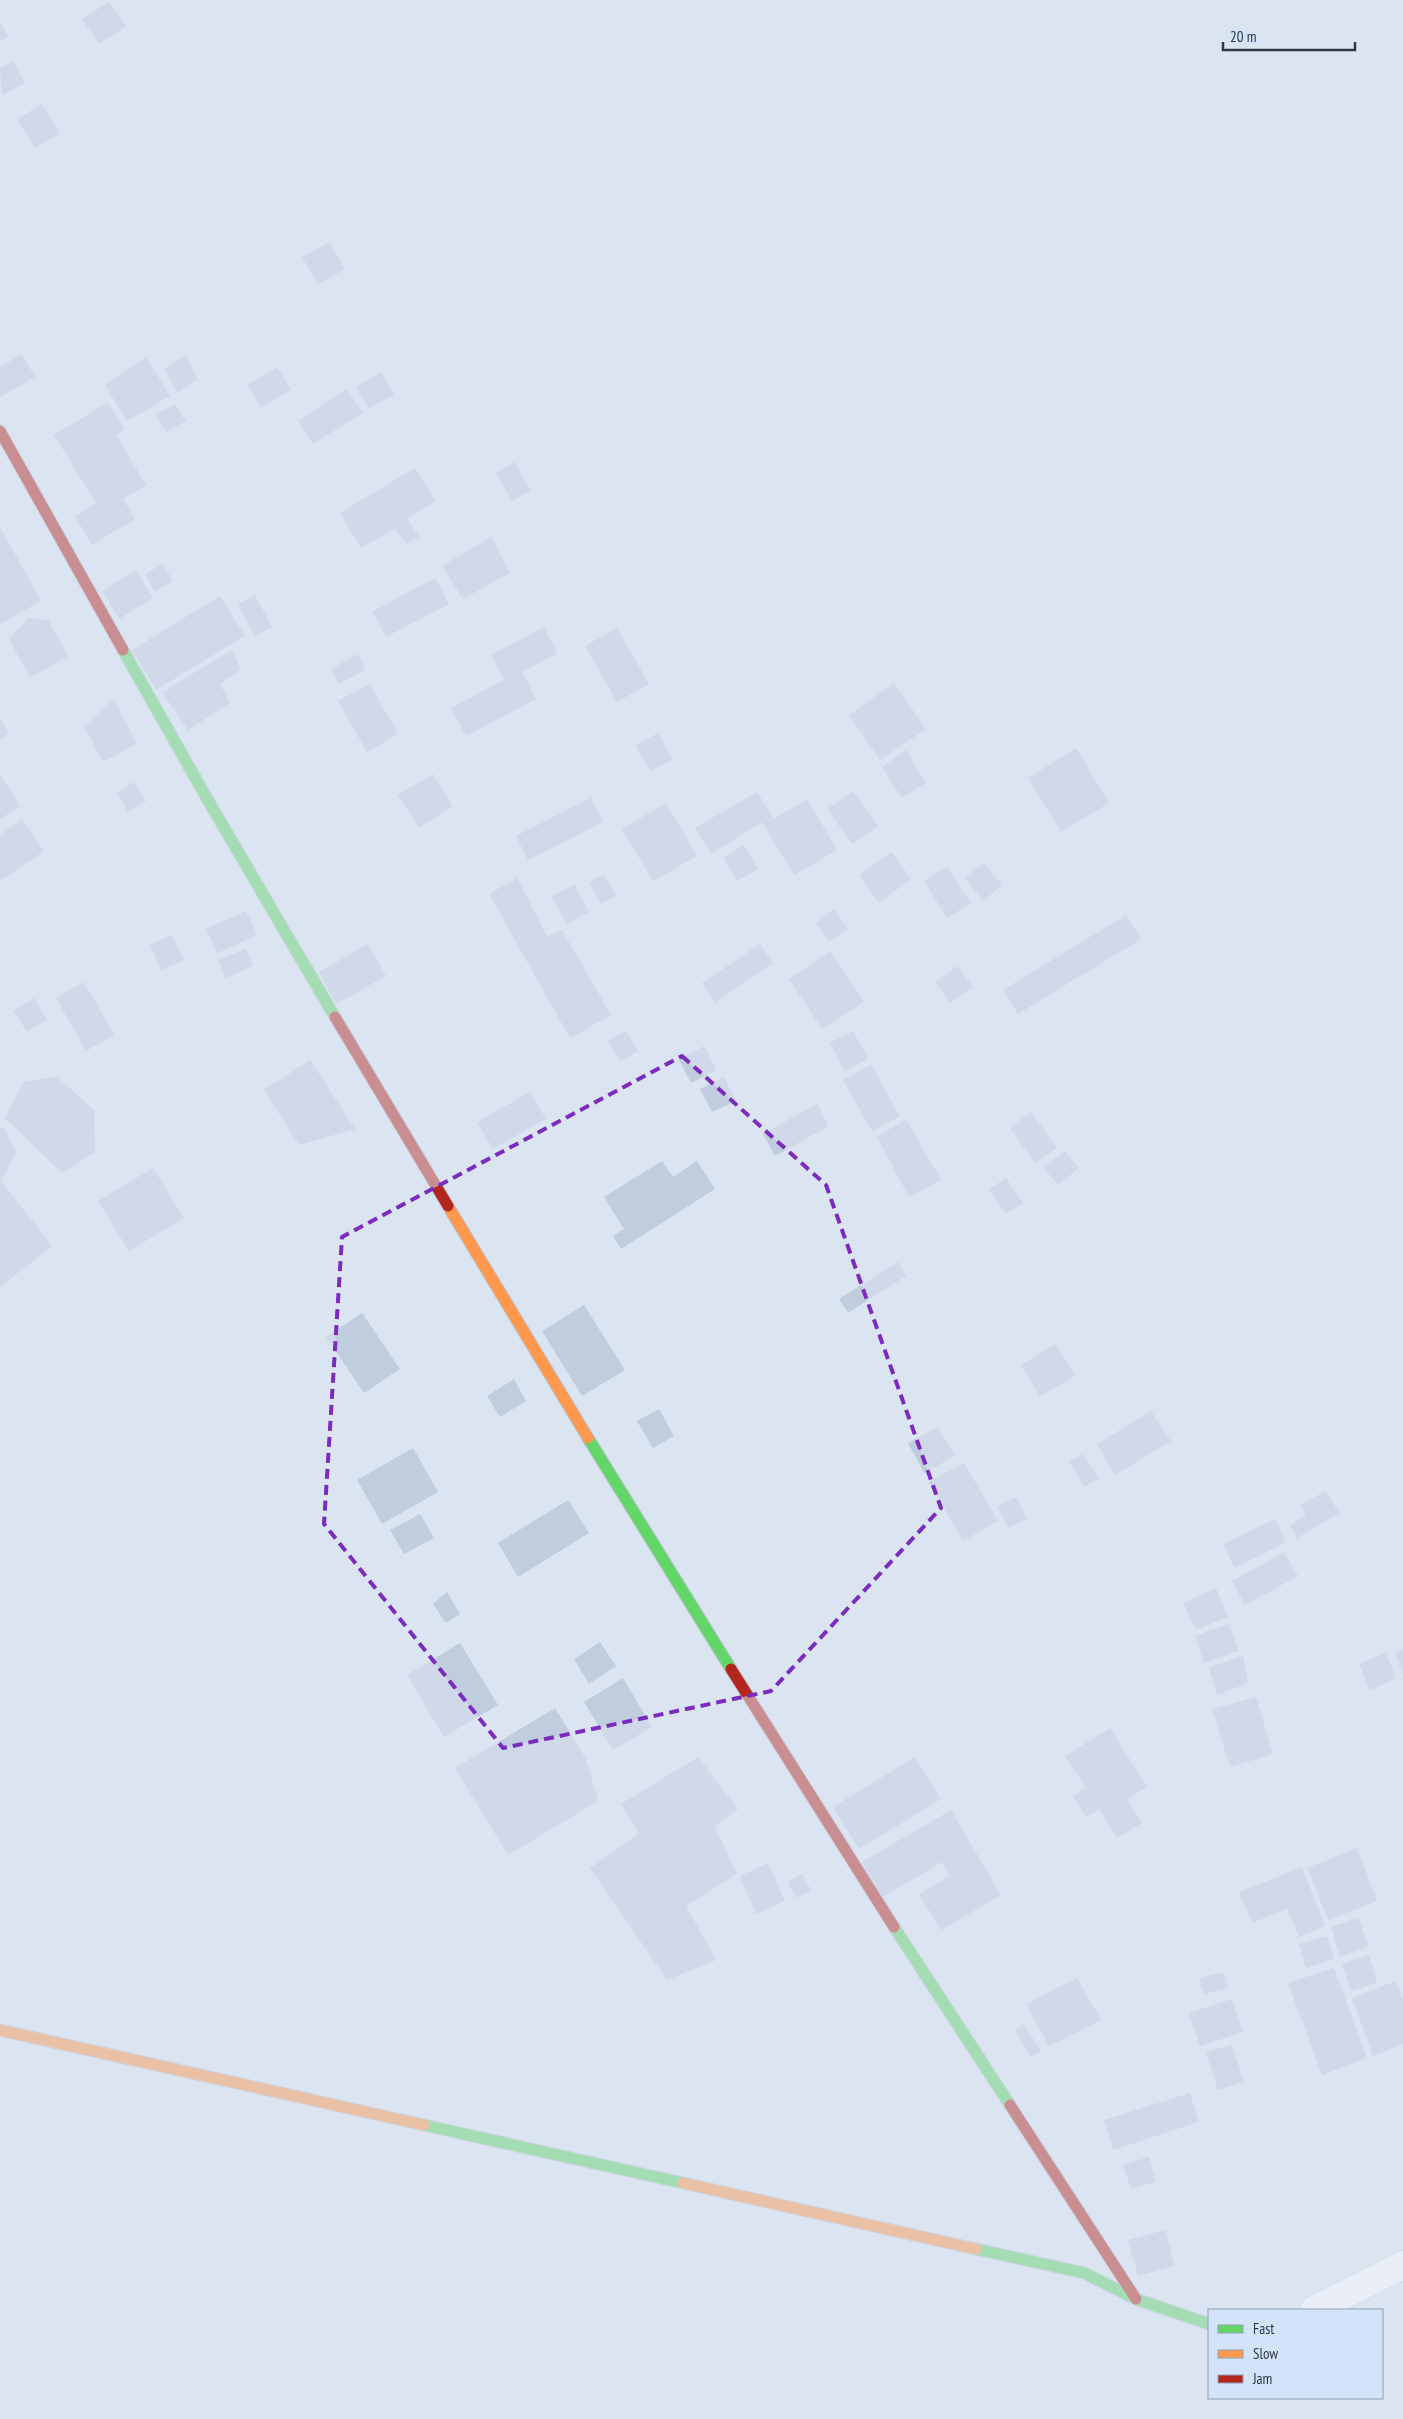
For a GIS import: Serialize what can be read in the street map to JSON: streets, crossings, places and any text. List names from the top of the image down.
{
  "legend": ["Fast", "Slow", "Jam"],
  "scale_bar": "20 m"
}
